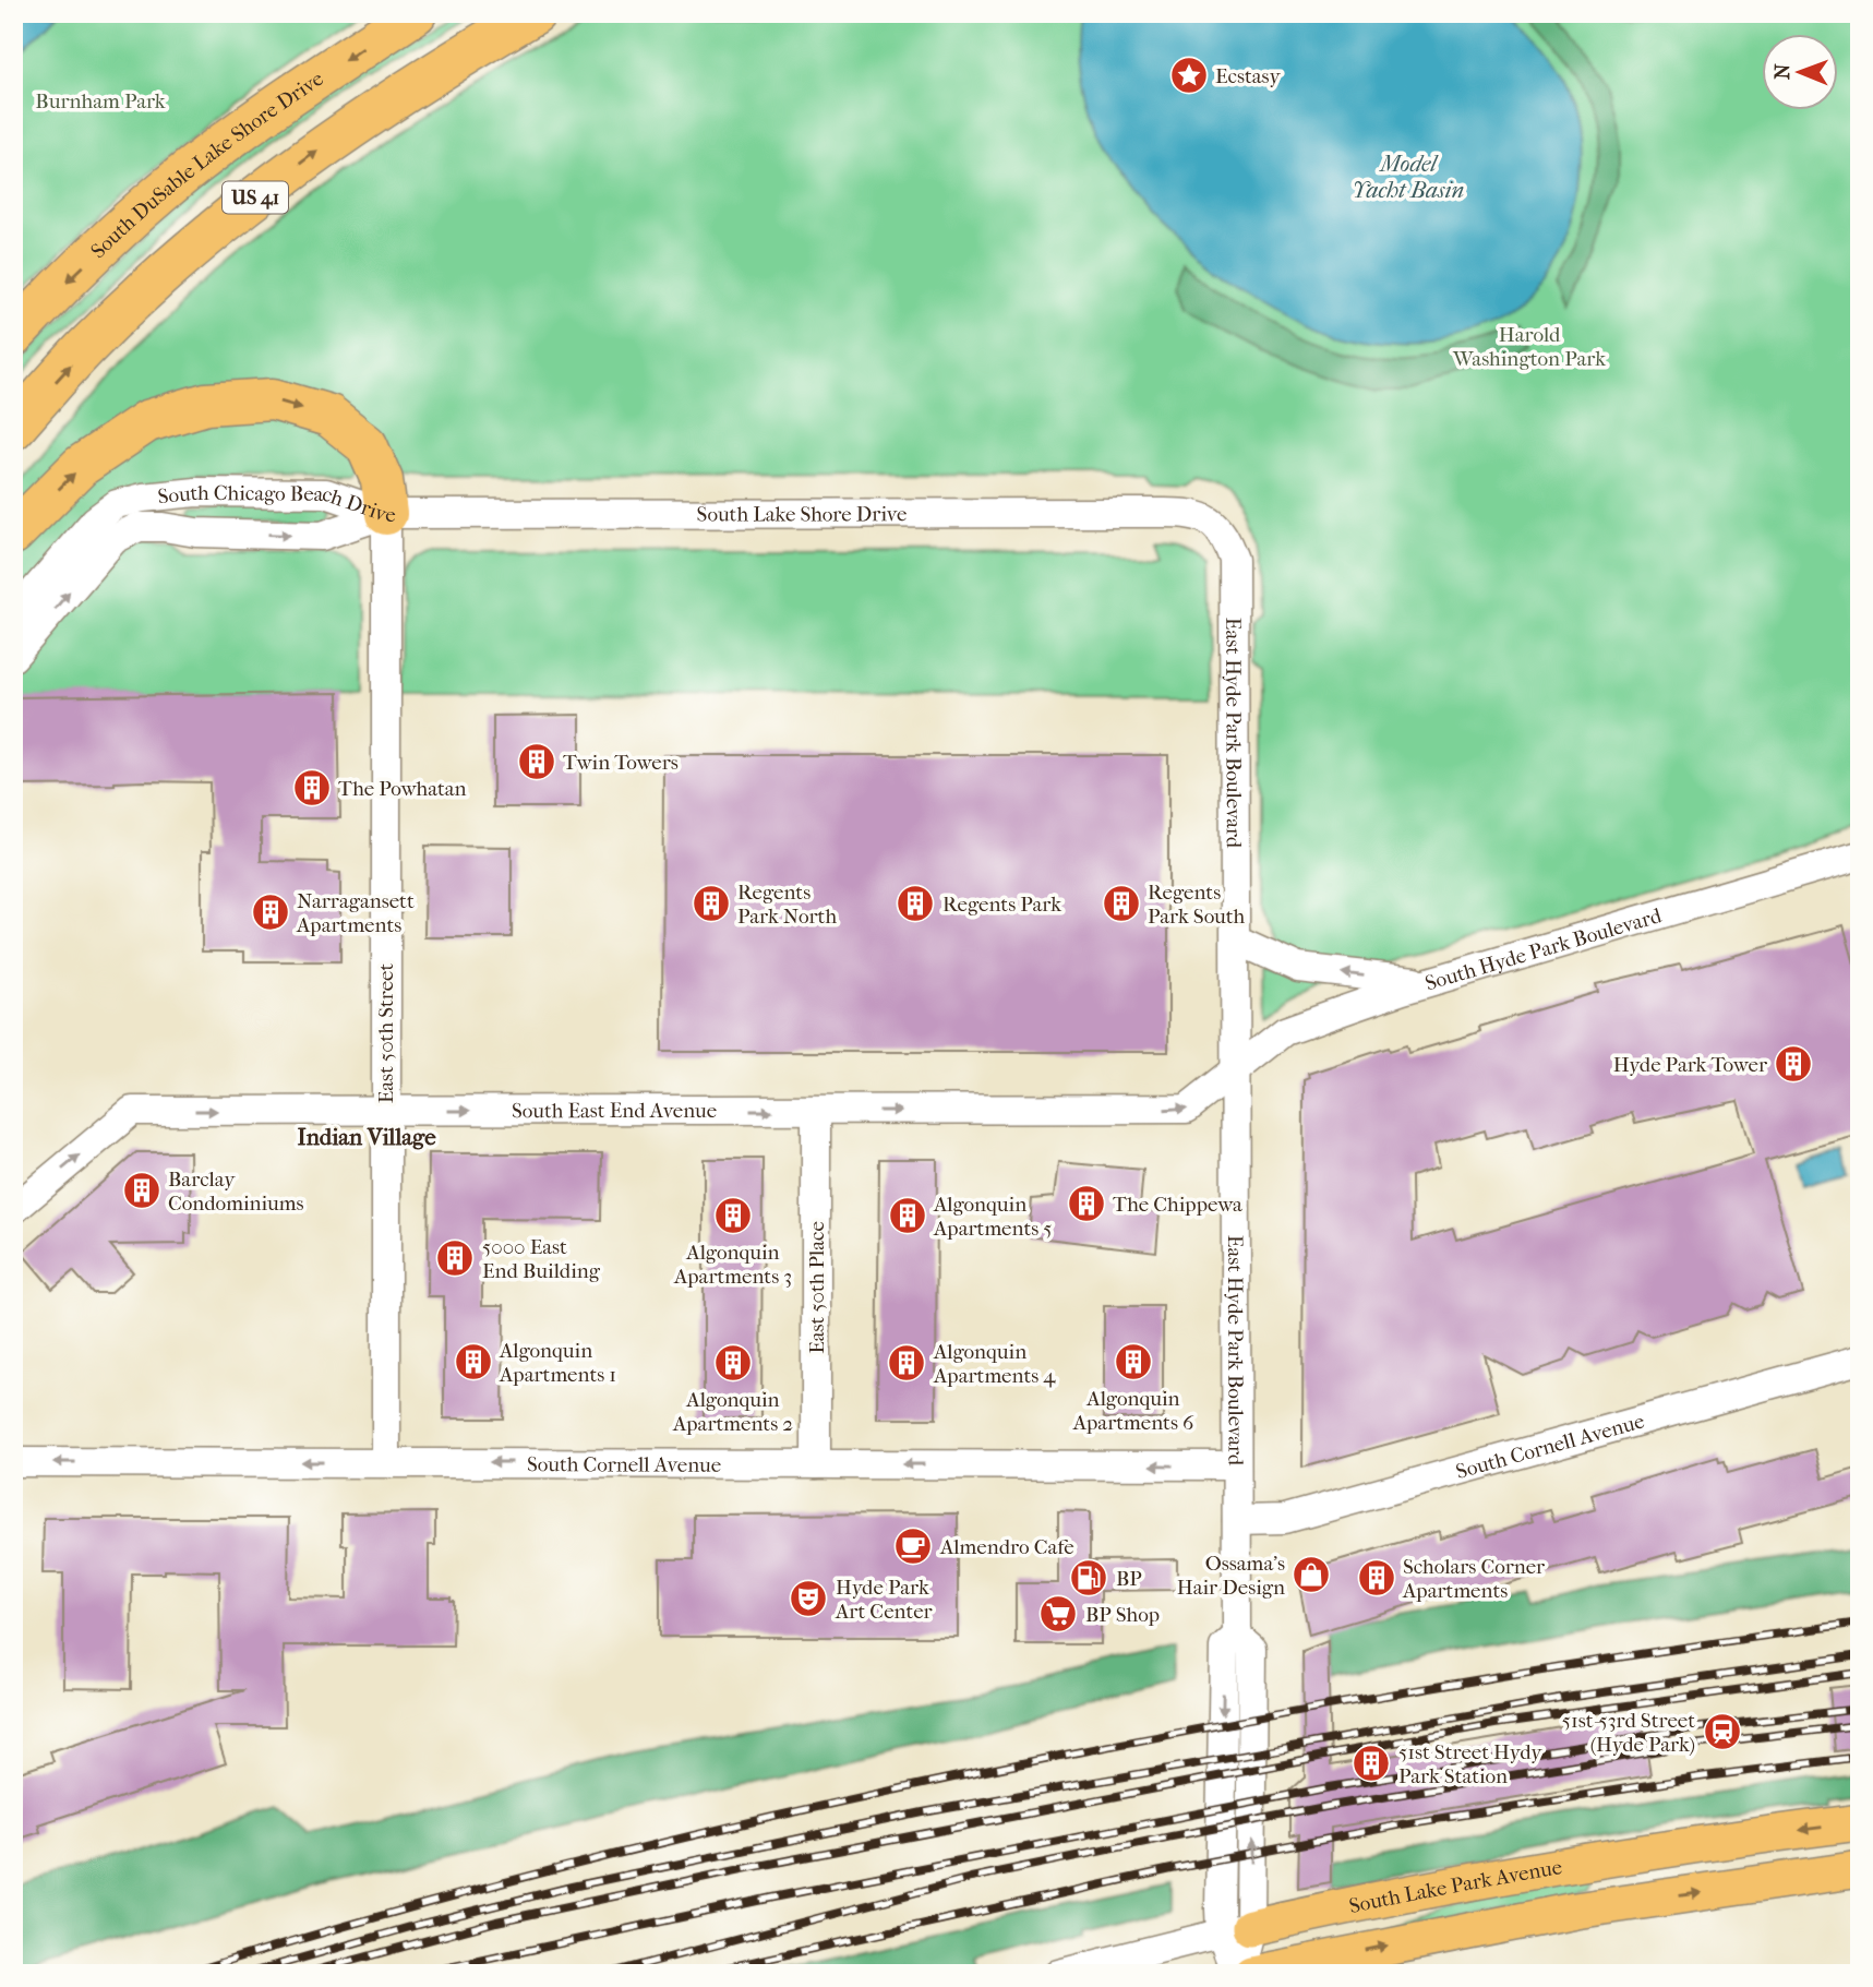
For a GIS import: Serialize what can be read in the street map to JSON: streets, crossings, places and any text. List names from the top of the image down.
{
  "streets": {
    "highway": ["South DuSable Lake Shore Drive", "US 41"],
    "main road": ["South Lake Park Avenue"],
    "street": [
      "South Chicago Beach Drive",
      "South Lake Shore Drive",
      "East Hyde Park Boulevard",
      "South Hyde Park Boulevard",
      "East 50th Street",
      "South East End Avenue",
      "East 50th Place",
      "South Cornell Avenue"
    ]
  },
  "crossings": [
    ["South Chicago Beach Drive", "South Lake Shore Drive"],
    ["South Chicago Beach Drive", "East 50th Street"],
    ["South Lake Shore Drive", "East Hyde Park Boulevard"],
    ["South Lake Shore Drive", "East 50th Street"],
    ["East Hyde Park Boulevard", "South Hyde Park Boulevard"],
    ["East Hyde Park Boulevard", "South East End Avenue"],
    ["East Hyde Park Boulevard", "South Cornell Avenue"],
    ["East Hyde Park Boulevard", "South Lake Park Avenue"],
    ["South Hyde Park Boulevard", "South East End Avenue"],
    ["East 50th Street", "South East End Avenue"],
    ["East 50th Street", "South Cornell Avenue"],
    ["South East End Avenue", "East 50th Place"],
    ["East 50th Place", "South Cornell Avenue"]
  ],
  "one_way": ["South East End Avenue", "South Cornell Avenue"],
  "districts": ["Indian Village"],
  "water": ["Model Yacht Basin"],
  "parks": ["Burnham Park", "Harold Washington Park"],
  "places": {
    "place": ["Ecstasy"],
    "building": [
      "Twin Towers",
      "The Powhatan",
      "Regents Park North",
      "Regents Park",
      "Regents Park South",
      "Narragansett Apartments",
      "Hyde Park Tower",
      "Barclay Condominiums",
      "The Chippewa",
      "Algonquin Apartments 3",
      "Algonquin Apartments 5",
      "5000 East End Building",
      "Algonquin Apartments 1",
      "Algonquin Apartments 6",
      "Algonquin Apartments 2",
      "Algonquin Apartments 4",
      "Scholars Corner Apartments",
      "51st Street Hydy Park Station"
    ],
    "cafe": ["Almendro Cafe"],
    "shop": ["Ossama's Hair Design"],
    "fuel station": ["BP"],
    "theatre": ["Hyde Park Art Center"],
    "supermarket": ["BP Shop"],
    "station": ["51st-53rd Street (Hyde Park)"]
  },
  "north": "left"
}
